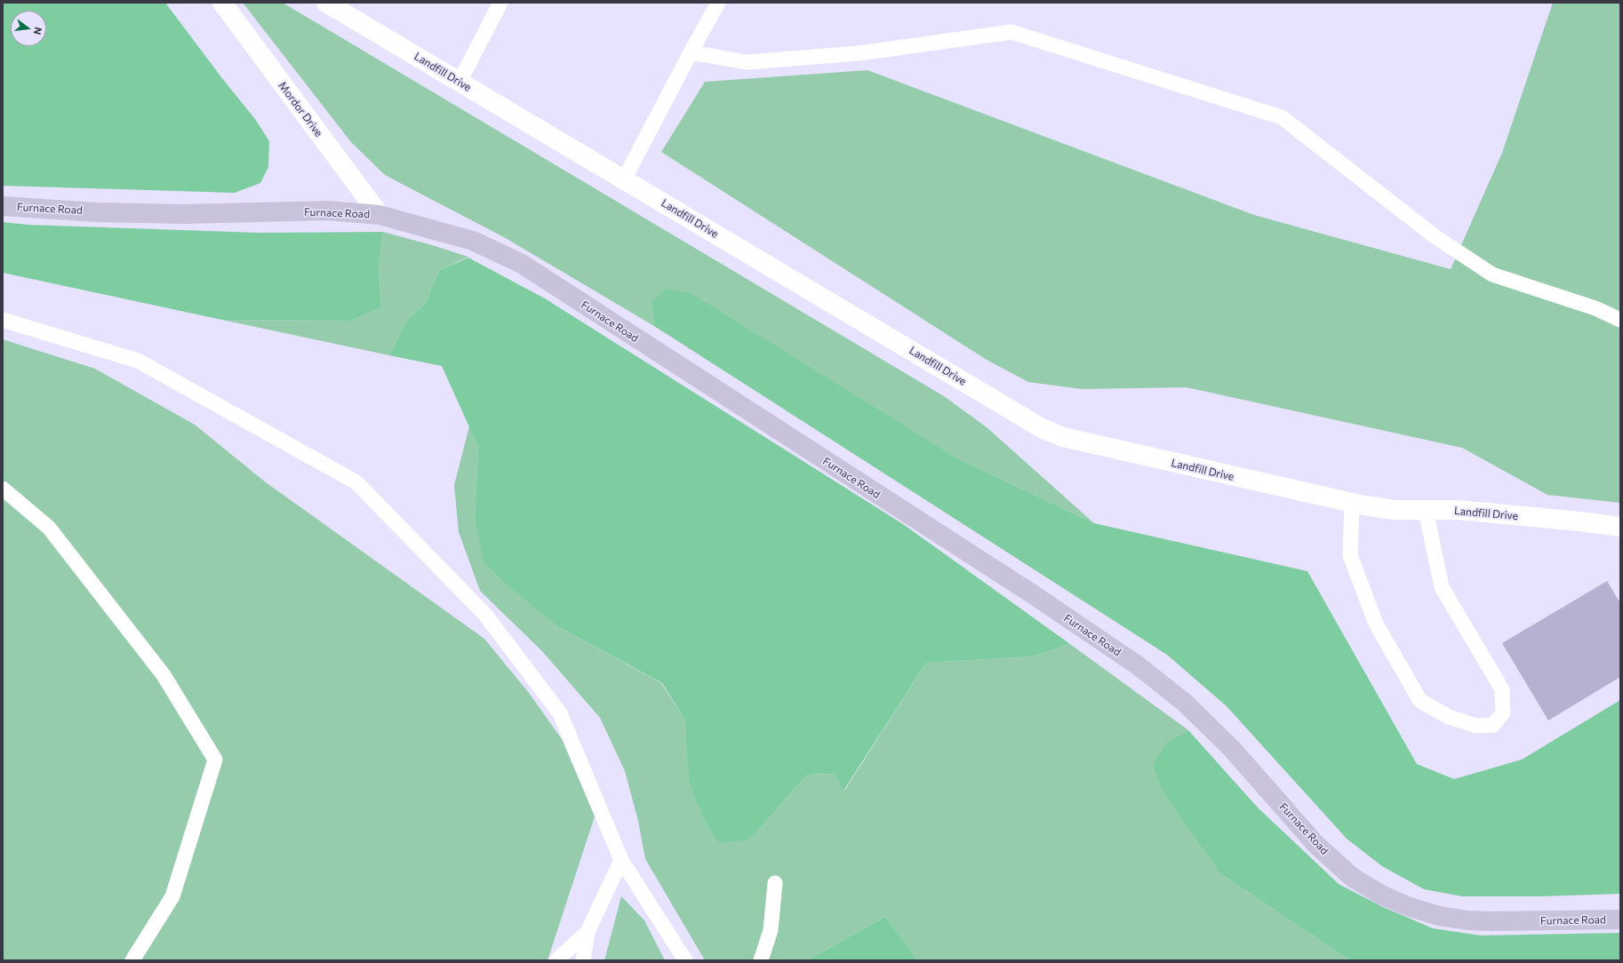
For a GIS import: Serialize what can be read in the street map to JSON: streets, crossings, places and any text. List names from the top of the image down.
{
  "streets": {
    "main road": ["Furnace Road"],
    "street": ["Landfill Drive", "Mordor Drive"]
  },
  "crossings": [
    ["Mordor Drive", "Furnace Road"]
  ],
  "north": "right"
}
